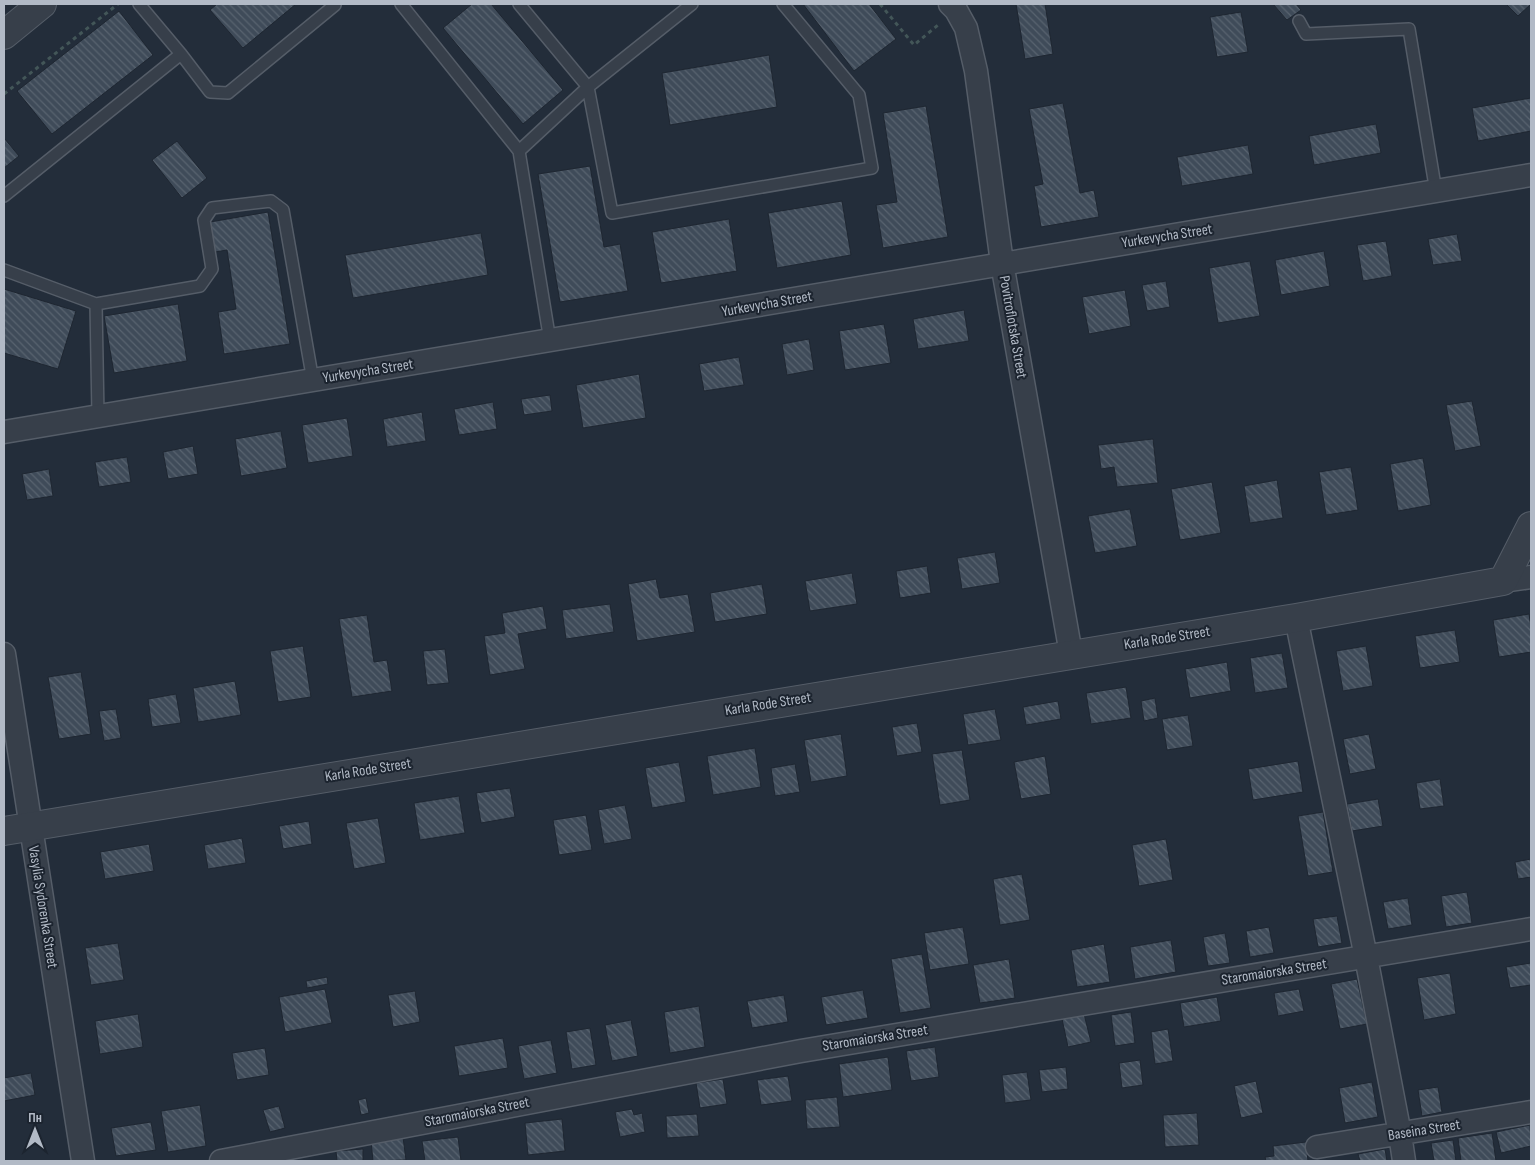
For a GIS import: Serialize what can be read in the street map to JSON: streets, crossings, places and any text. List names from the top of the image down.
{
  "streets": {
    "street": [
      "Yurkevycha Street",
      "Povitroflotska Street",
      "Karla Rode Street",
      "Vasylia Sydorenka Street",
      "Staromaiorska Street",
      "Baseina Street"
    ]
  },
  "crossings": [
    ["Yurkevycha Street", "Povitroflotska Street"],
    ["Povitroflotska Street", "Karla Rode Street"],
    ["Karla Rode Street", "Vasylia Sydorenka Street"]
  ],
  "north": "top"
}
